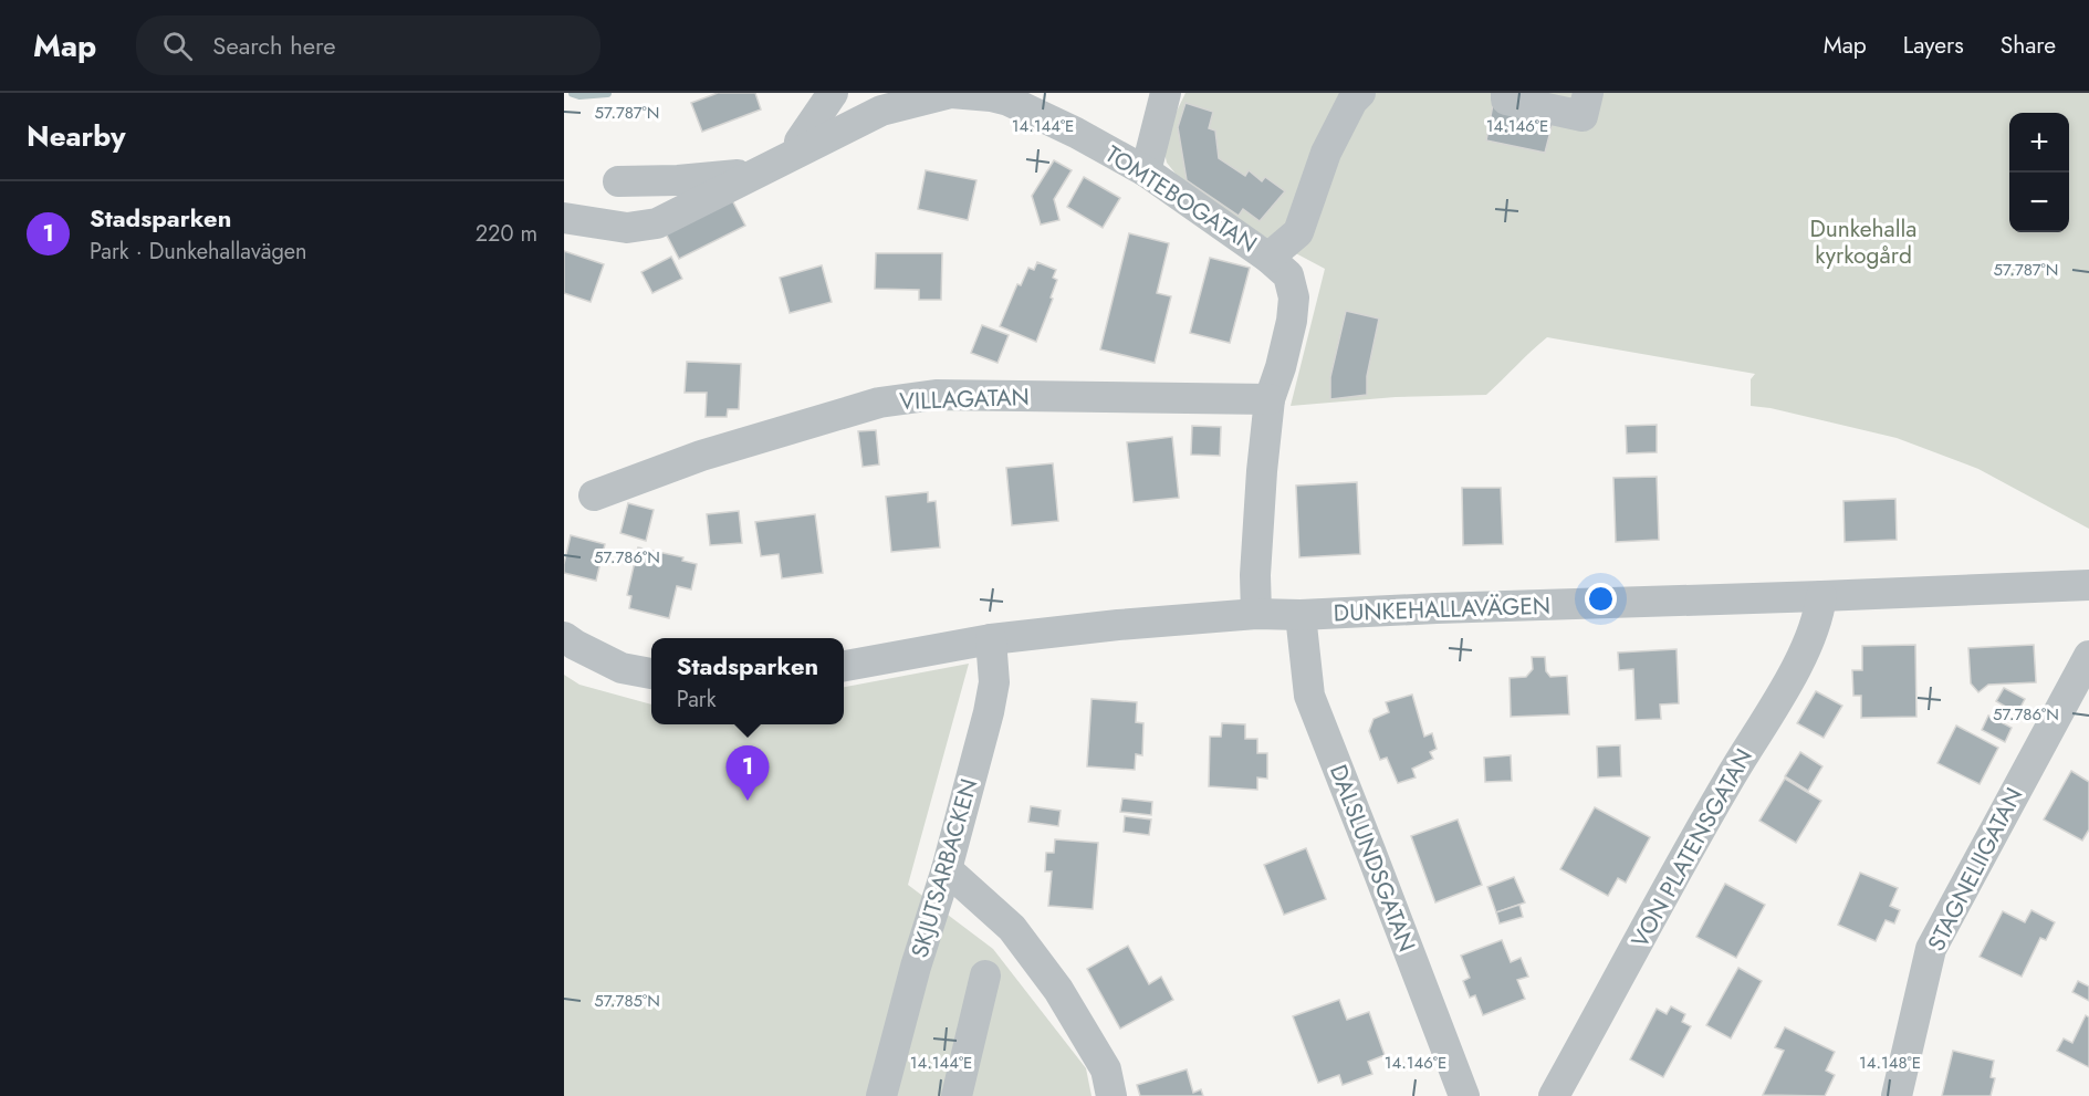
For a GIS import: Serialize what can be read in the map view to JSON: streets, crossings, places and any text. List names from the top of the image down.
{
  "streets": {
    "street": [
      "TOMTEBOGATAN",
      "VILLAGATAN",
      "DUNKEHALLAVÄGEN",
      "VON PLATENSGATAN",
      "DALSLUNDSGATAN",
      "SKJUTSARBACKEN",
      "STAGNELIIGATAN"
    ]
  },
  "crossings": [
    ["TOMTEBOGATAN", "VILLAGATAN"],
    ["TOMTEBOGATAN", "DUNKEHALLAVÄGEN"],
    ["DUNKEHALLAVÄGEN", "VON PLATENSGATAN"],
    ["DUNKEHALLAVÄGEN", "DALSLUNDSGATAN"],
    ["DUNKEHALLAVÄGEN", "SKJUTSARBACKEN"]
  ],
  "parks": ["Dunkehalla kyrkogård"],
  "page": {
    "header": "Map",
    "search": "Search here",
    "nav": ["Map", "Layers", "Share"],
    "heading": "Nearby",
    "map_buttons": ["+", "−"],
    "list": [
      {
        "mark": "1",
        "name": "Stadsparken",
        "note": "Park · Dunkehallavägen",
        "value": "220 m"
      }
    ],
    "popup": ["Stadsparken", "Park"],
    "pins": "1"
  },
  "coordinates": [
    "57.787°N",
    "14.144°E",
    "14.146°E",
    "57.786°N",
    "57.785°N",
    "14.148°E"
  ]
}
